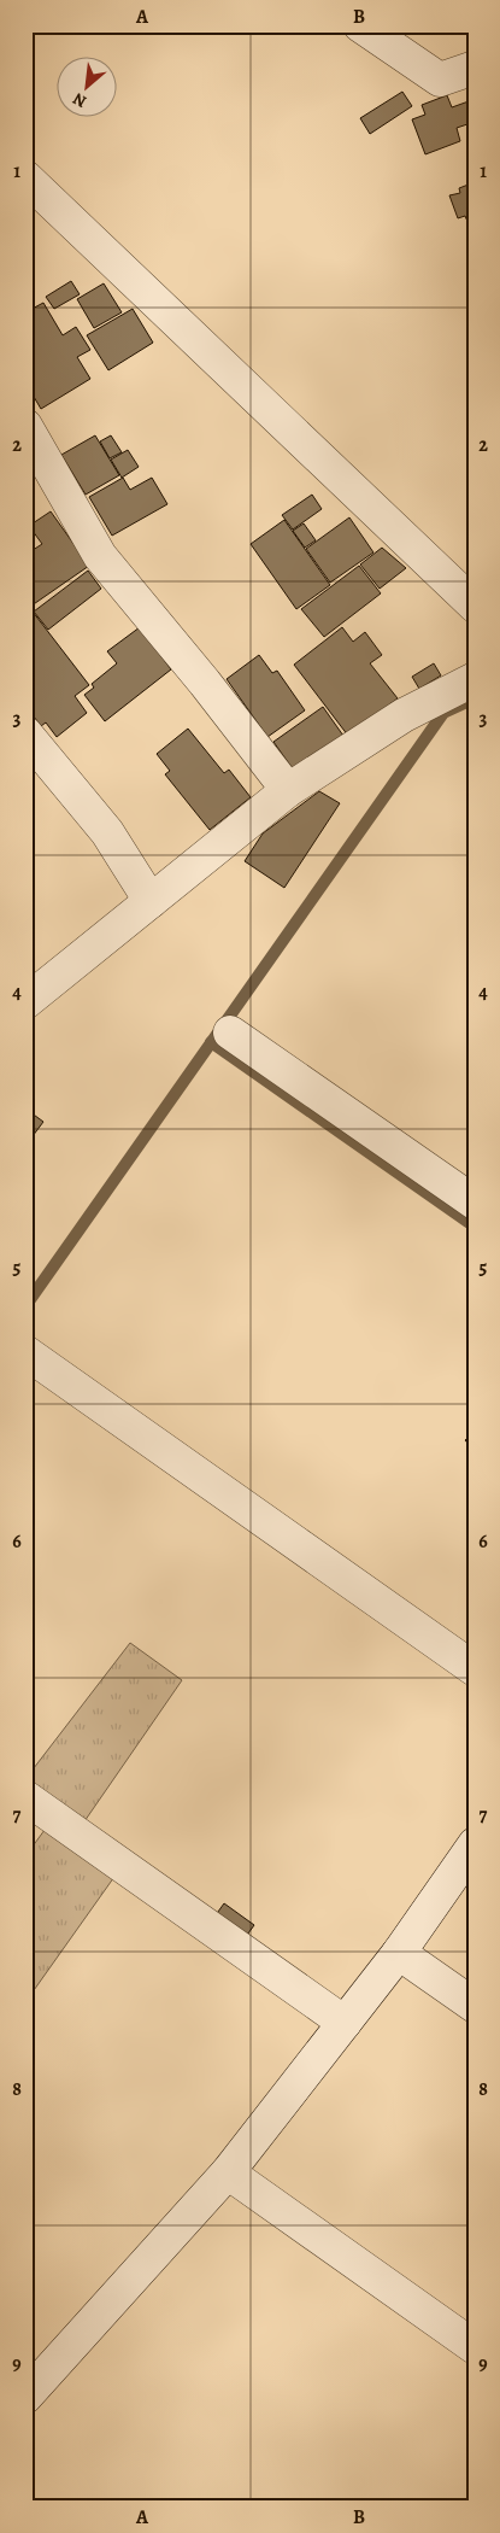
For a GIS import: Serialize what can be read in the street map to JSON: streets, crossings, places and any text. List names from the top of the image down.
{
  "north": "bottom left",
  "grid": {
    "columns": ["A", "B"],
    "rows": [
      "1",
      "2",
      "3",
      "4",
      "5",
      "6",
      "7",
      "8",
      "9"
    ]
  }
}
